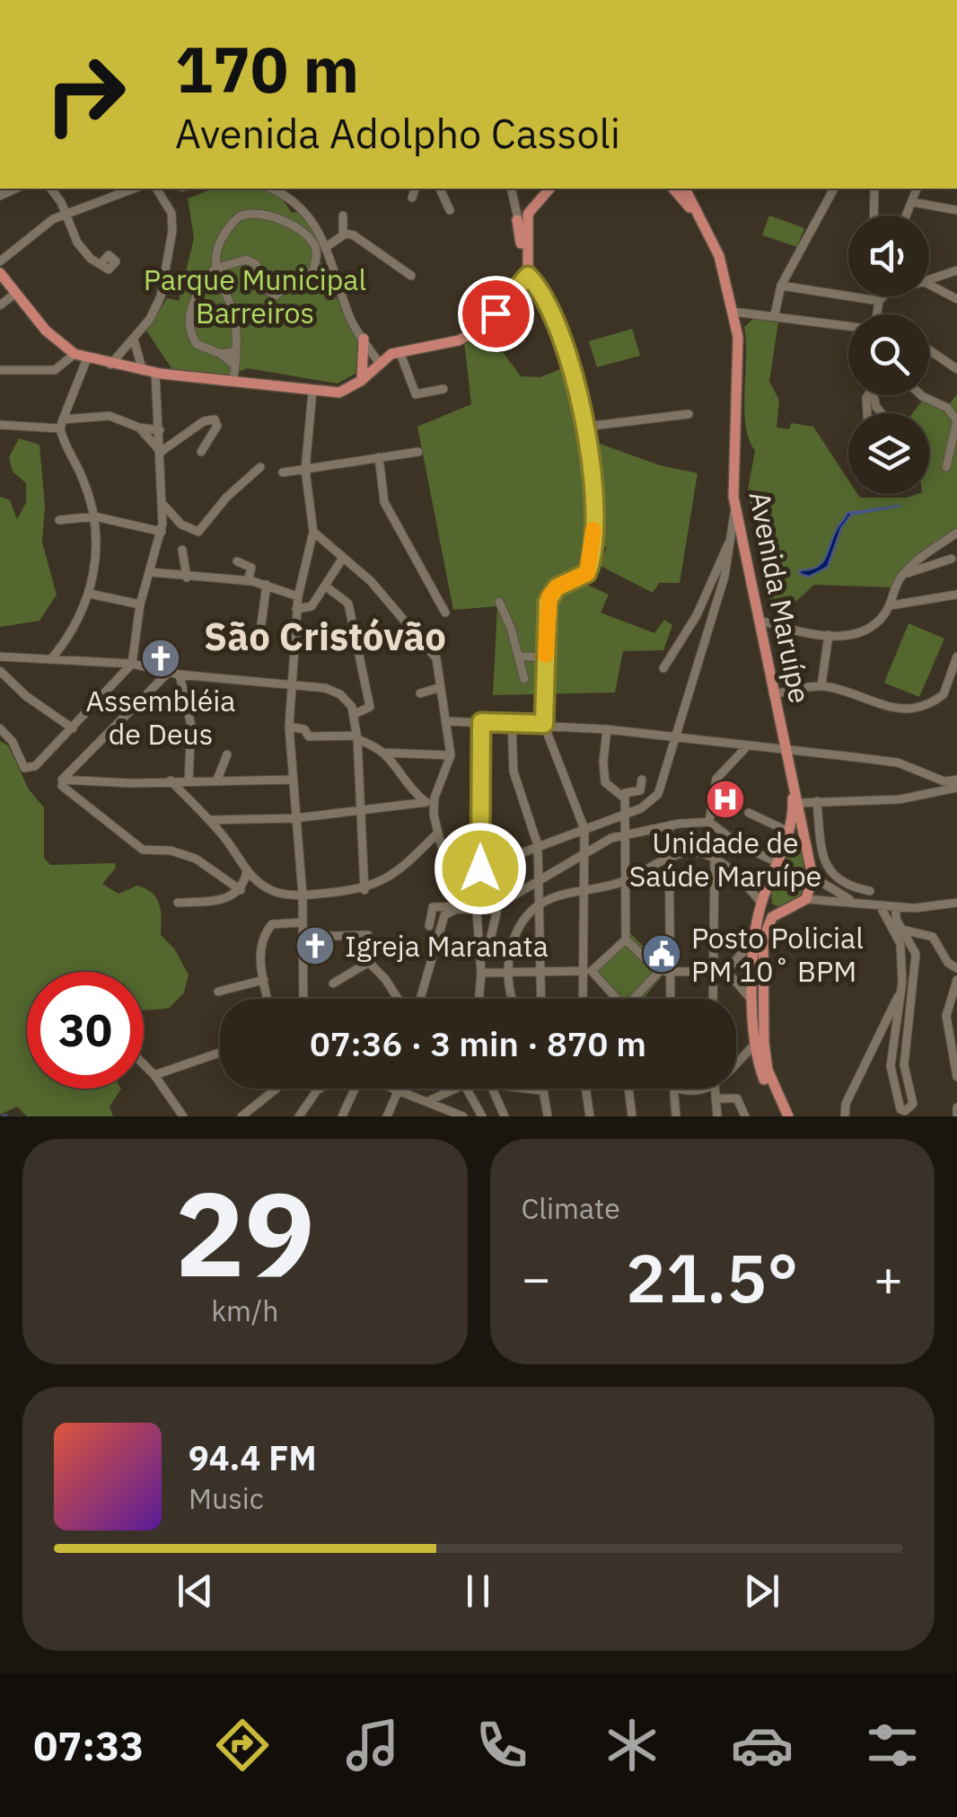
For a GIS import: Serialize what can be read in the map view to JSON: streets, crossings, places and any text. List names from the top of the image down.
{
  "streets": {
    "main road": ["Avenida Maruípe"]
  },
  "districts": ["São Cristóvão"],
  "parks": ["Parque Municipal Barreiros"],
  "places": {
    "church": ["Assembléia de Deus", "Igreja Maranata"],
    "hospital": ["Unidade de Saúde Maruípe"],
    "public building": ["Posto Policial PM 10˚ BPM"]
  },
  "page": {
    "turn": ["170 m", "Avenida Adolpho Cassoli"],
    "limit": "30",
    "trip": "07:36 · 3 min · 870 m",
    "tile": [
      ["29", "km/h"],
      "Climate"
    ],
    "heat": ["−", "21.5°", "+"],
    "song": ["94.4 FM", "Music"],
    "tabs": "07:33"
  }
}
